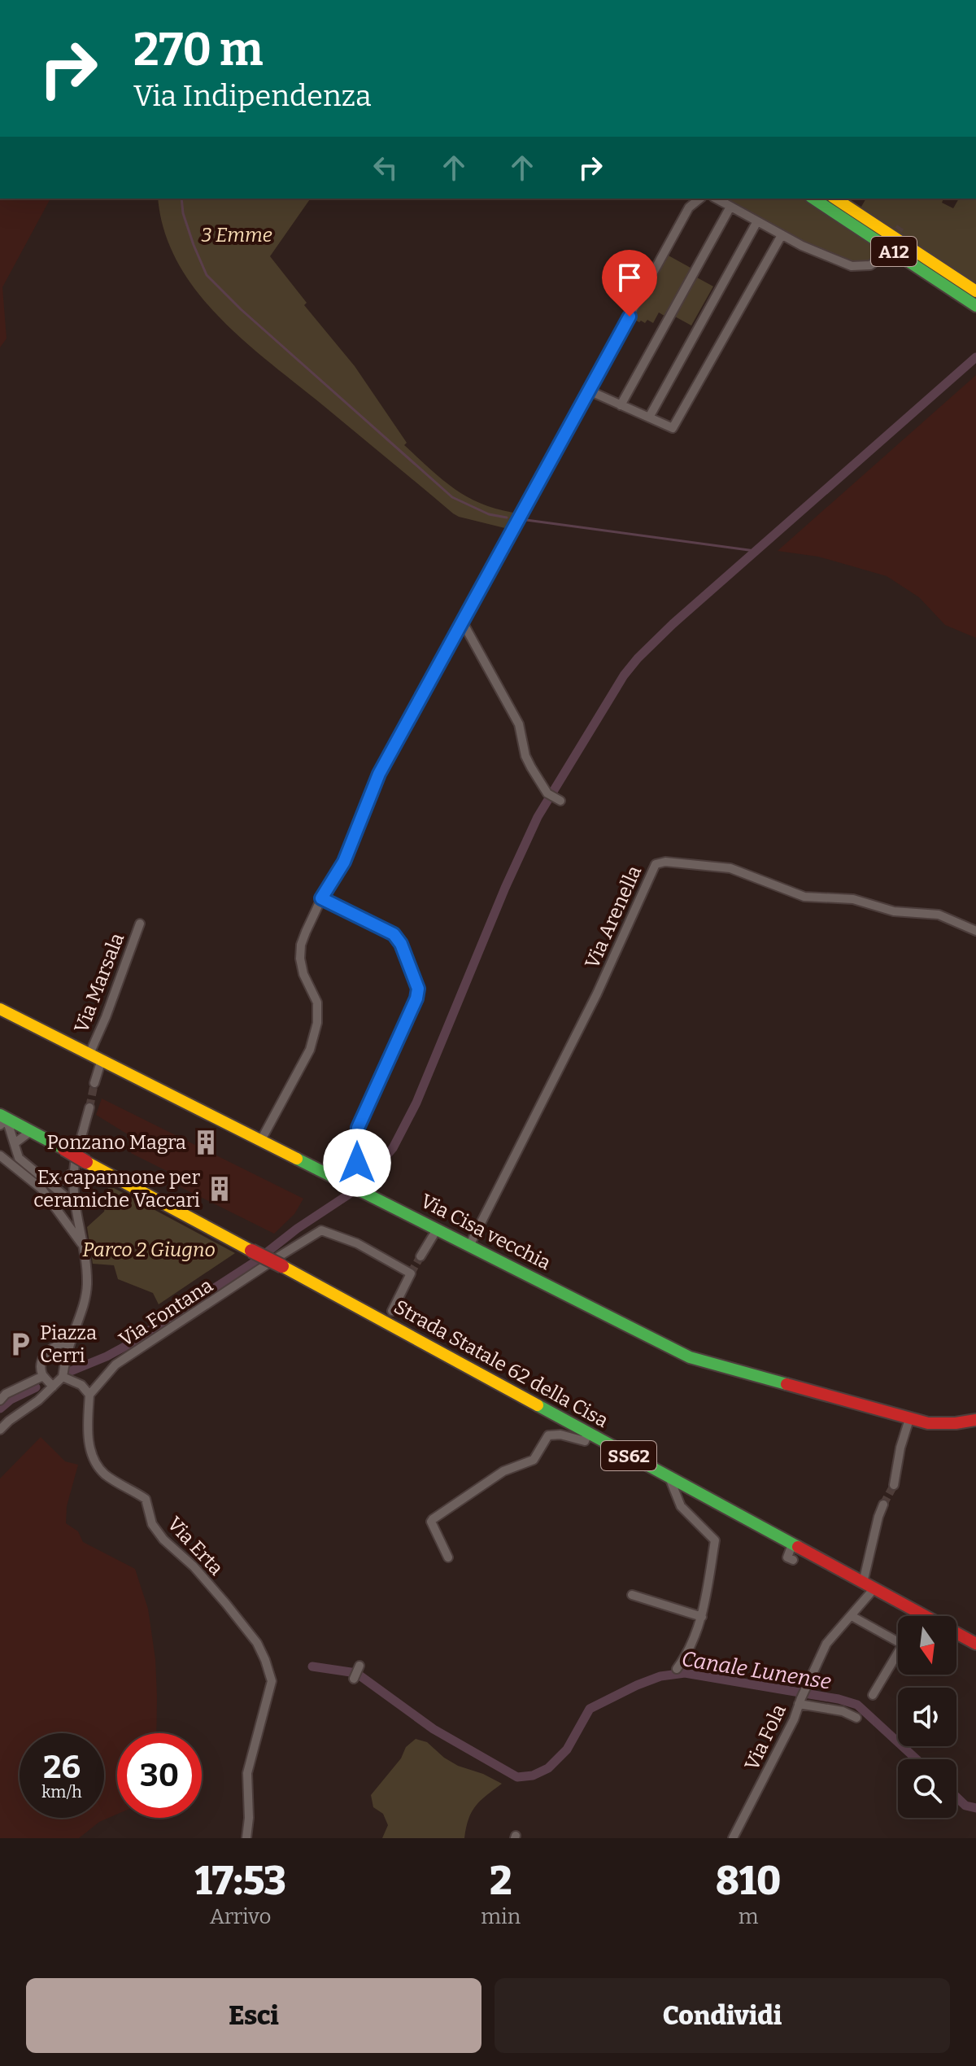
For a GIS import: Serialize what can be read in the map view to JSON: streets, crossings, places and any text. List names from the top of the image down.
{
  "streets": {
    "main road": [
      "A12",
      "Via Cisa vecchia",
      "Strada Statale 62 della Cisa",
      "SS62"
    ],
    "street": [
      "Via Arenella",
      "Via Marsala",
      "Via Fontana",
      "Via Erta",
      "Via Fola"
    ]
  },
  "crossings": [
    ["Via Arenella", "Via Cisa vecchia"],
    ["Via Marsala", "Via Cisa vecchia"],
    ["Via Fontana", "Via Erta"],
    ["Strada Statale 62 della Cisa", "SS62"],
    ["Strada Statale 62 della Cisa", "Via Fola"]
  ],
  "water": ["Canale Lunense"],
  "parks": ["3 Emme", "Parco 2 Giugno"],
  "places": {
    "building": ["Ponzano Magra", "Ex capannone per ceramiche Vaccari"],
    "parking": ["Piazza Cerri"]
  },
  "north": "bottom",
  "page": {
    "turn": ["270 m", "Via Indipendenza"],
    "speed": "26 km/h",
    "limit": "30",
    "eta": [
      "17:53",
      "Arrivo",
      "2",
      "min",
      "810",
      "m"
    ],
    "buttons": ["Esci", "Condividi"]
  }
}
